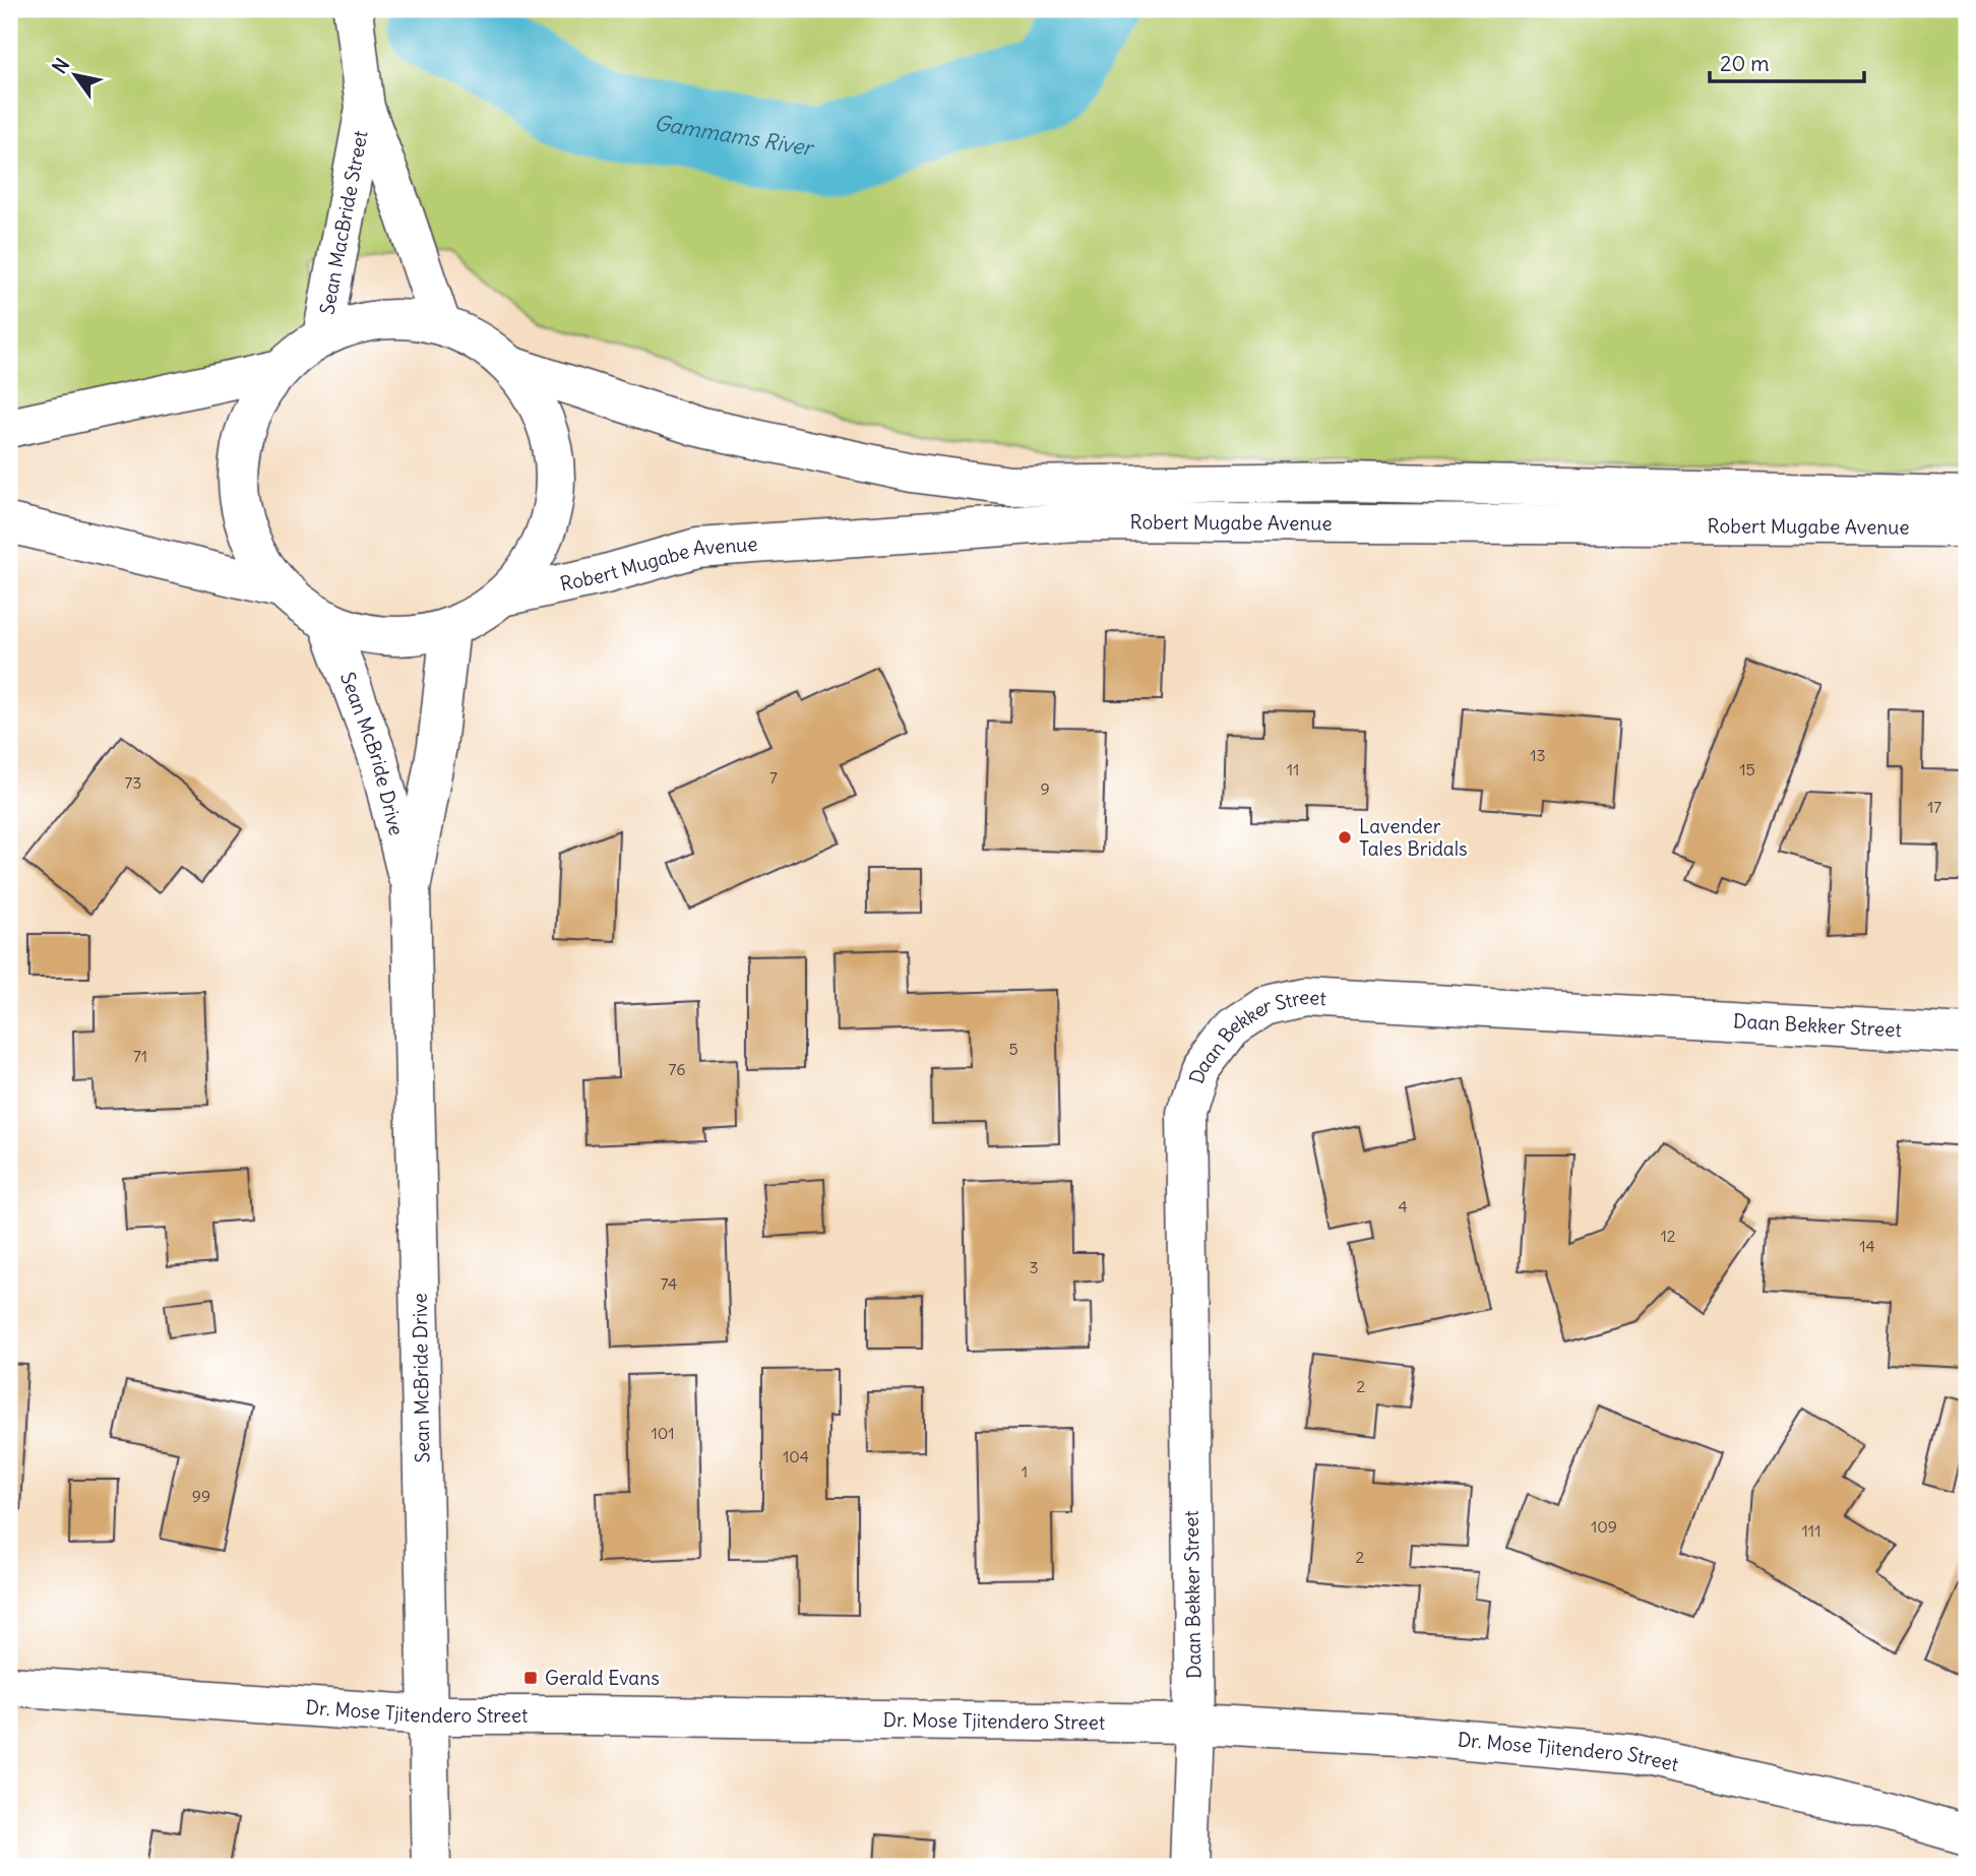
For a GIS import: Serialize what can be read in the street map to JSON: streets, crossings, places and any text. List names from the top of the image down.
{
  "streets": {
    "main road": [
      "Sean MacBride Street",
      "Robert Mugabe Avenue",
      "Sean McBride Drive",
      "Daan Bekker Street",
      "Dr. Mose Tjitendero Street"
    ]
  },
  "crossings": [
    ["Sean McBride Drive", "Dr. Mose Tjitendero Street"],
    ["Daan Bekker Street", "Dr. Mose Tjitendero Street"]
  ],
  "water": ["Gammams River"],
  "places": {
    "other": ["Lavender Tales Bridals"],
    "transit": ["Gerald Evans"]
  },
  "house_numbers": [
    "13",
    "11",
    "15",
    "7",
    "73",
    "9",
    "17",
    "5",
    "71",
    "76",
    "4",
    "12",
    "14",
    "3",
    "74",
    "2",
    "101",
    "104",
    "1",
    "99",
    "109",
    "111",
    "2"
  ],
  "scale_bar": "20 m",
  "north": "top left"
}
